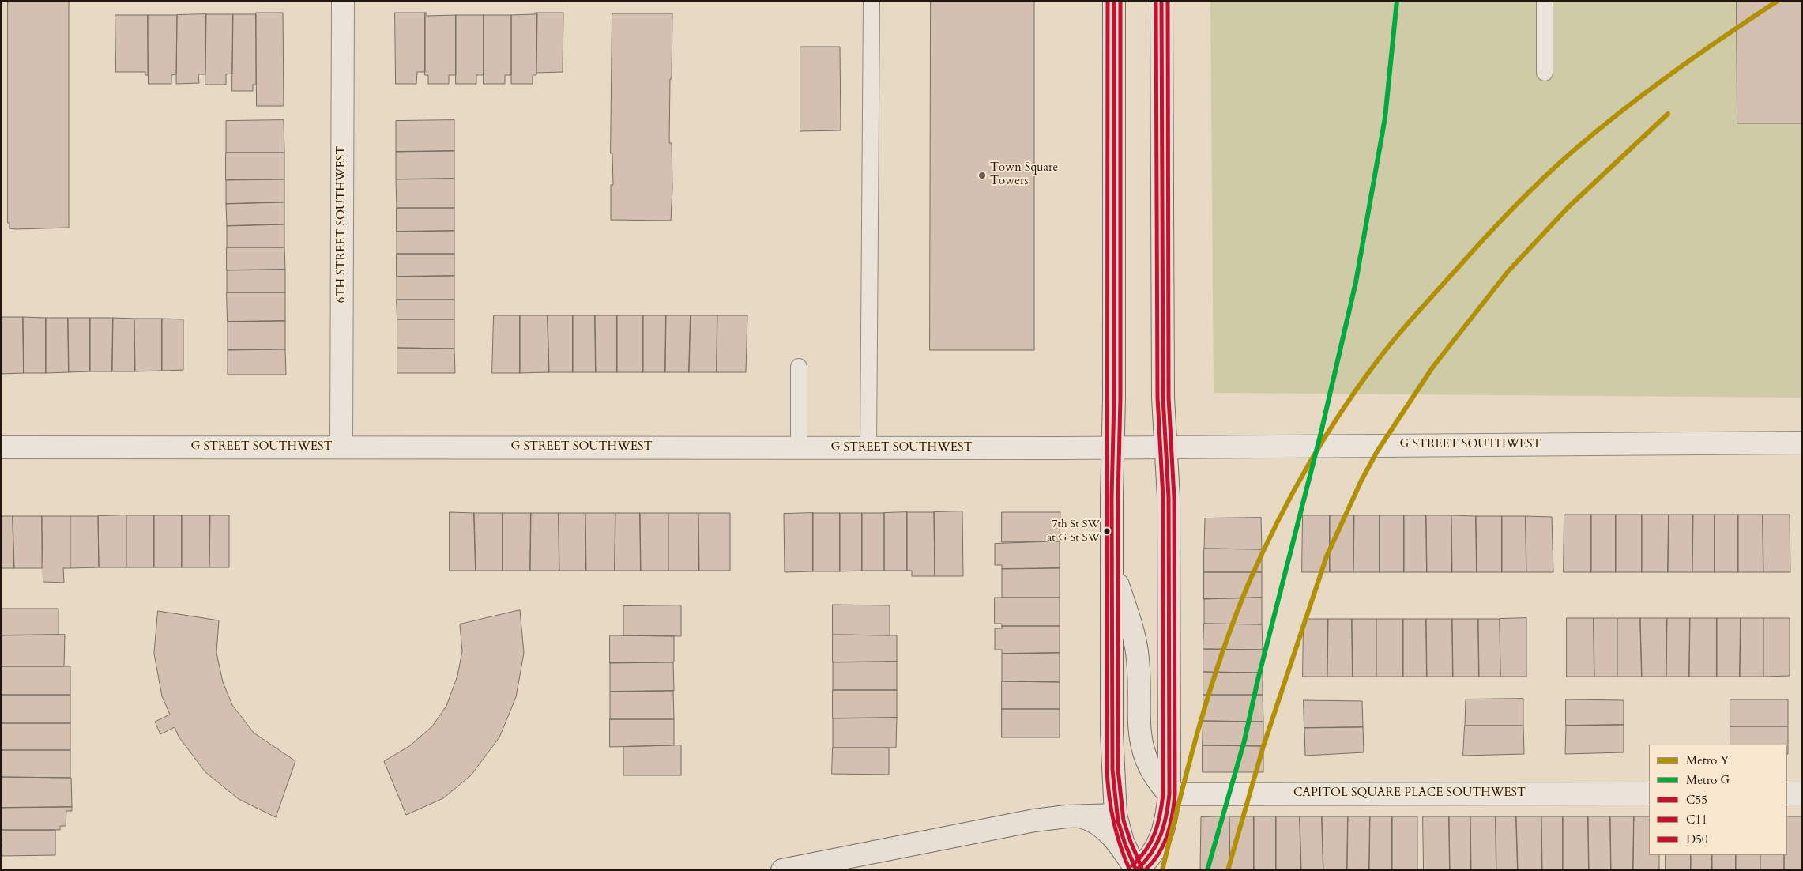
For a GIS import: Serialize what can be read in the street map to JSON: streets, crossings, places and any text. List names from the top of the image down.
{
  "streets": {
    "street": ["6TH STREET SOUTHWEST", "G STREET SOUTHWEST", "CAPITOL SQUARE PLACE SOUTHWEST"]
  },
  "crossings": [
    ["6TH STREET SOUTHWEST", "G STREET SOUTHWEST"]
  ],
  "places": ["Town Square Towers", "7th St SW at G St SW"],
  "lines": [
    "metro line Y",
    "metro line G",
    "transit line C55",
    "transit line C11",
    "transit line D50"
  ],
  "legend": [
    "Metro Y",
    "Metro G",
    "C55",
    "C11",
    "D50"
  ]
}
